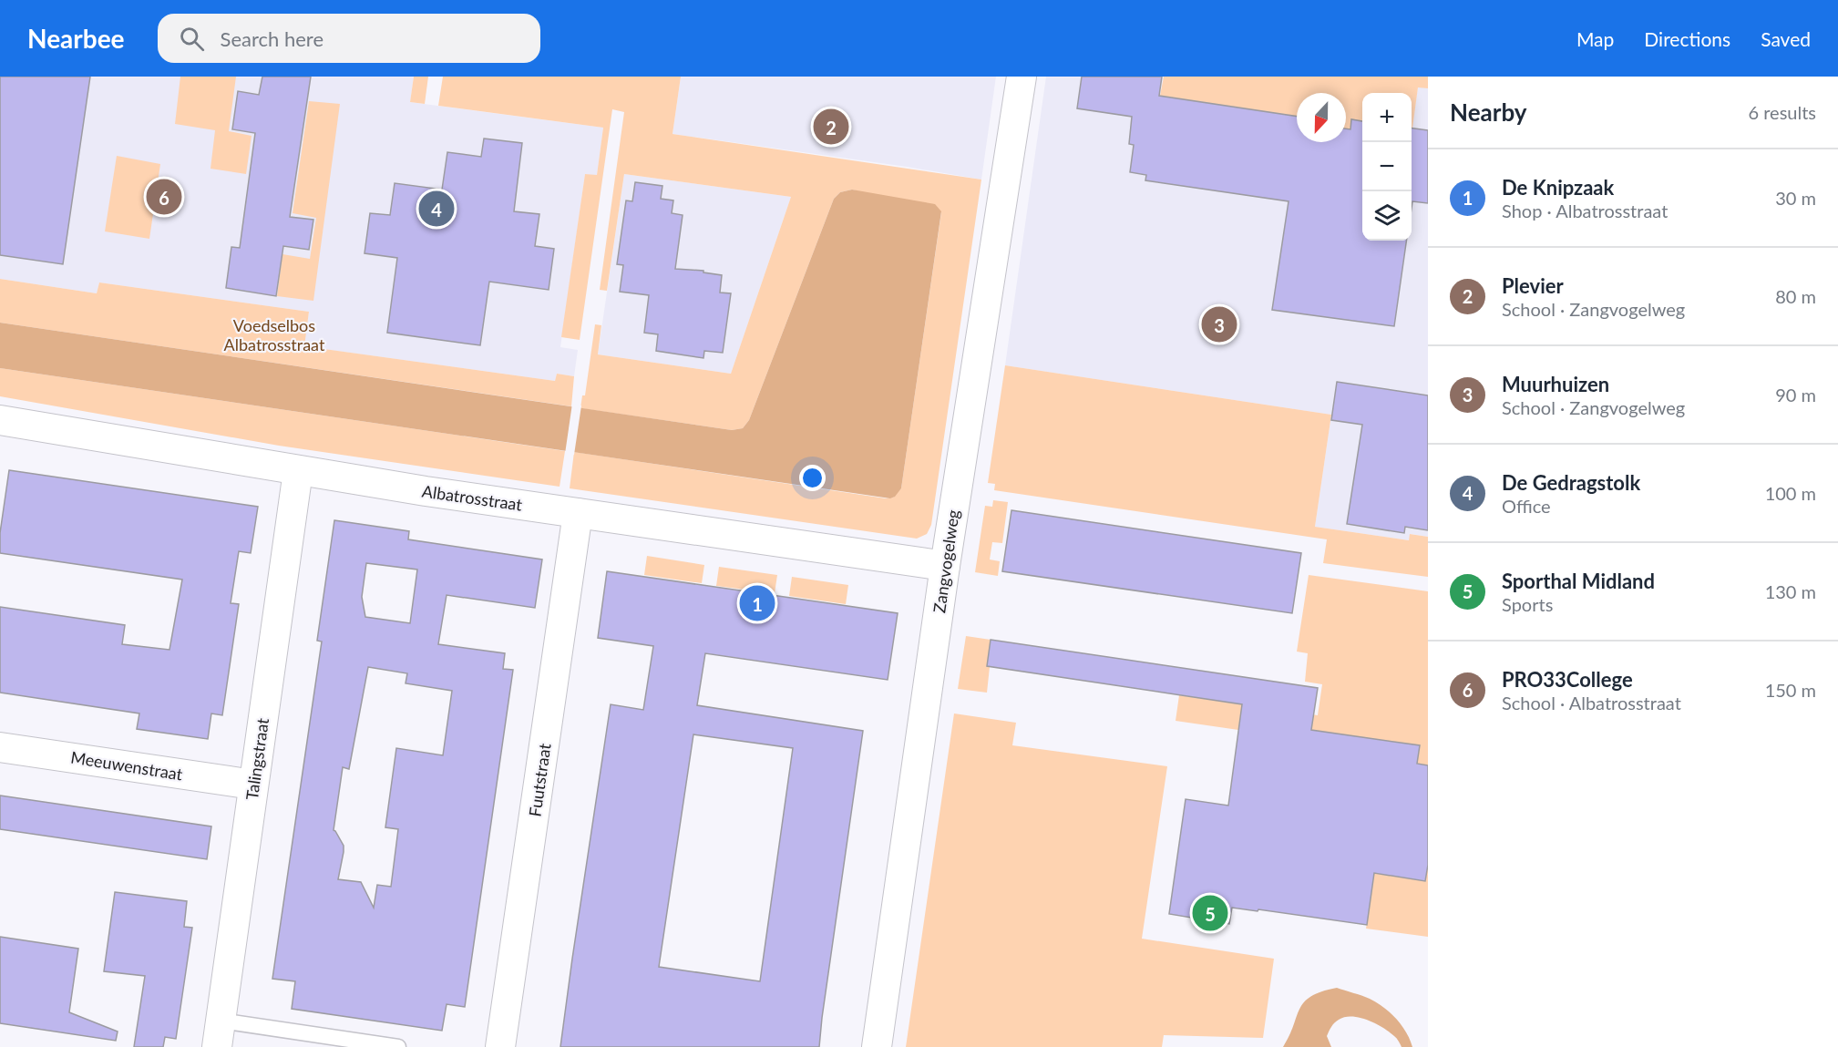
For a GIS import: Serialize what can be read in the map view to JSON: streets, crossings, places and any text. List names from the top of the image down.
{
  "streets": {
    "street": [
      "Albatrosstraat",
      "Zangvogelweg",
      "Talingstraat",
      "Meeuwenstraat",
      "Fuutstraat"
    ]
  },
  "crossings": [
    ["Albatrosstraat", "Zangvogelweg"],
    ["Albatrosstraat", "Talingstraat"],
    ["Albatrosstraat", "Fuutstraat"],
    ["Talingstraat", "Meeuwenstraat"]
  ],
  "parks": ["Voedselbos Albatrosstraat"],
  "north": "bottom",
  "page": {
    "header": "Nearbee",
    "search": "Search here",
    "nav": ["Map", "Directions", "Saved"],
    "heading": ["Nearby", "6 results"],
    "map_buttons": ["+", "−"],
    "pins": [
      "2",
      "6",
      "4",
      "3",
      "1",
      "5"
    ],
    "list": [
      {
        "mark": "1",
        "name": "De Knipzaak",
        "note": "Shop · Albatrosstraat",
        "value": "30 m"
      },
      {
        "mark": "2",
        "name": "Plevier",
        "note": "School · Zangvogelweg",
        "value": "80 m"
      },
      {
        "mark": "3",
        "name": "Muurhuizen",
        "note": "School · Zangvogelweg",
        "value": "90 m"
      },
      {
        "mark": "4",
        "name": "De Gedragstolk",
        "note": "Office",
        "value": "100 m"
      },
      {
        "mark": "5",
        "name": "Sporthal Midland",
        "note": "Sports",
        "value": "130 m"
      },
      {
        "mark": "6",
        "name": "PRO33College",
        "note": "School · Albatrosstraat",
        "value": "150 m"
      }
    ]
  }
}
